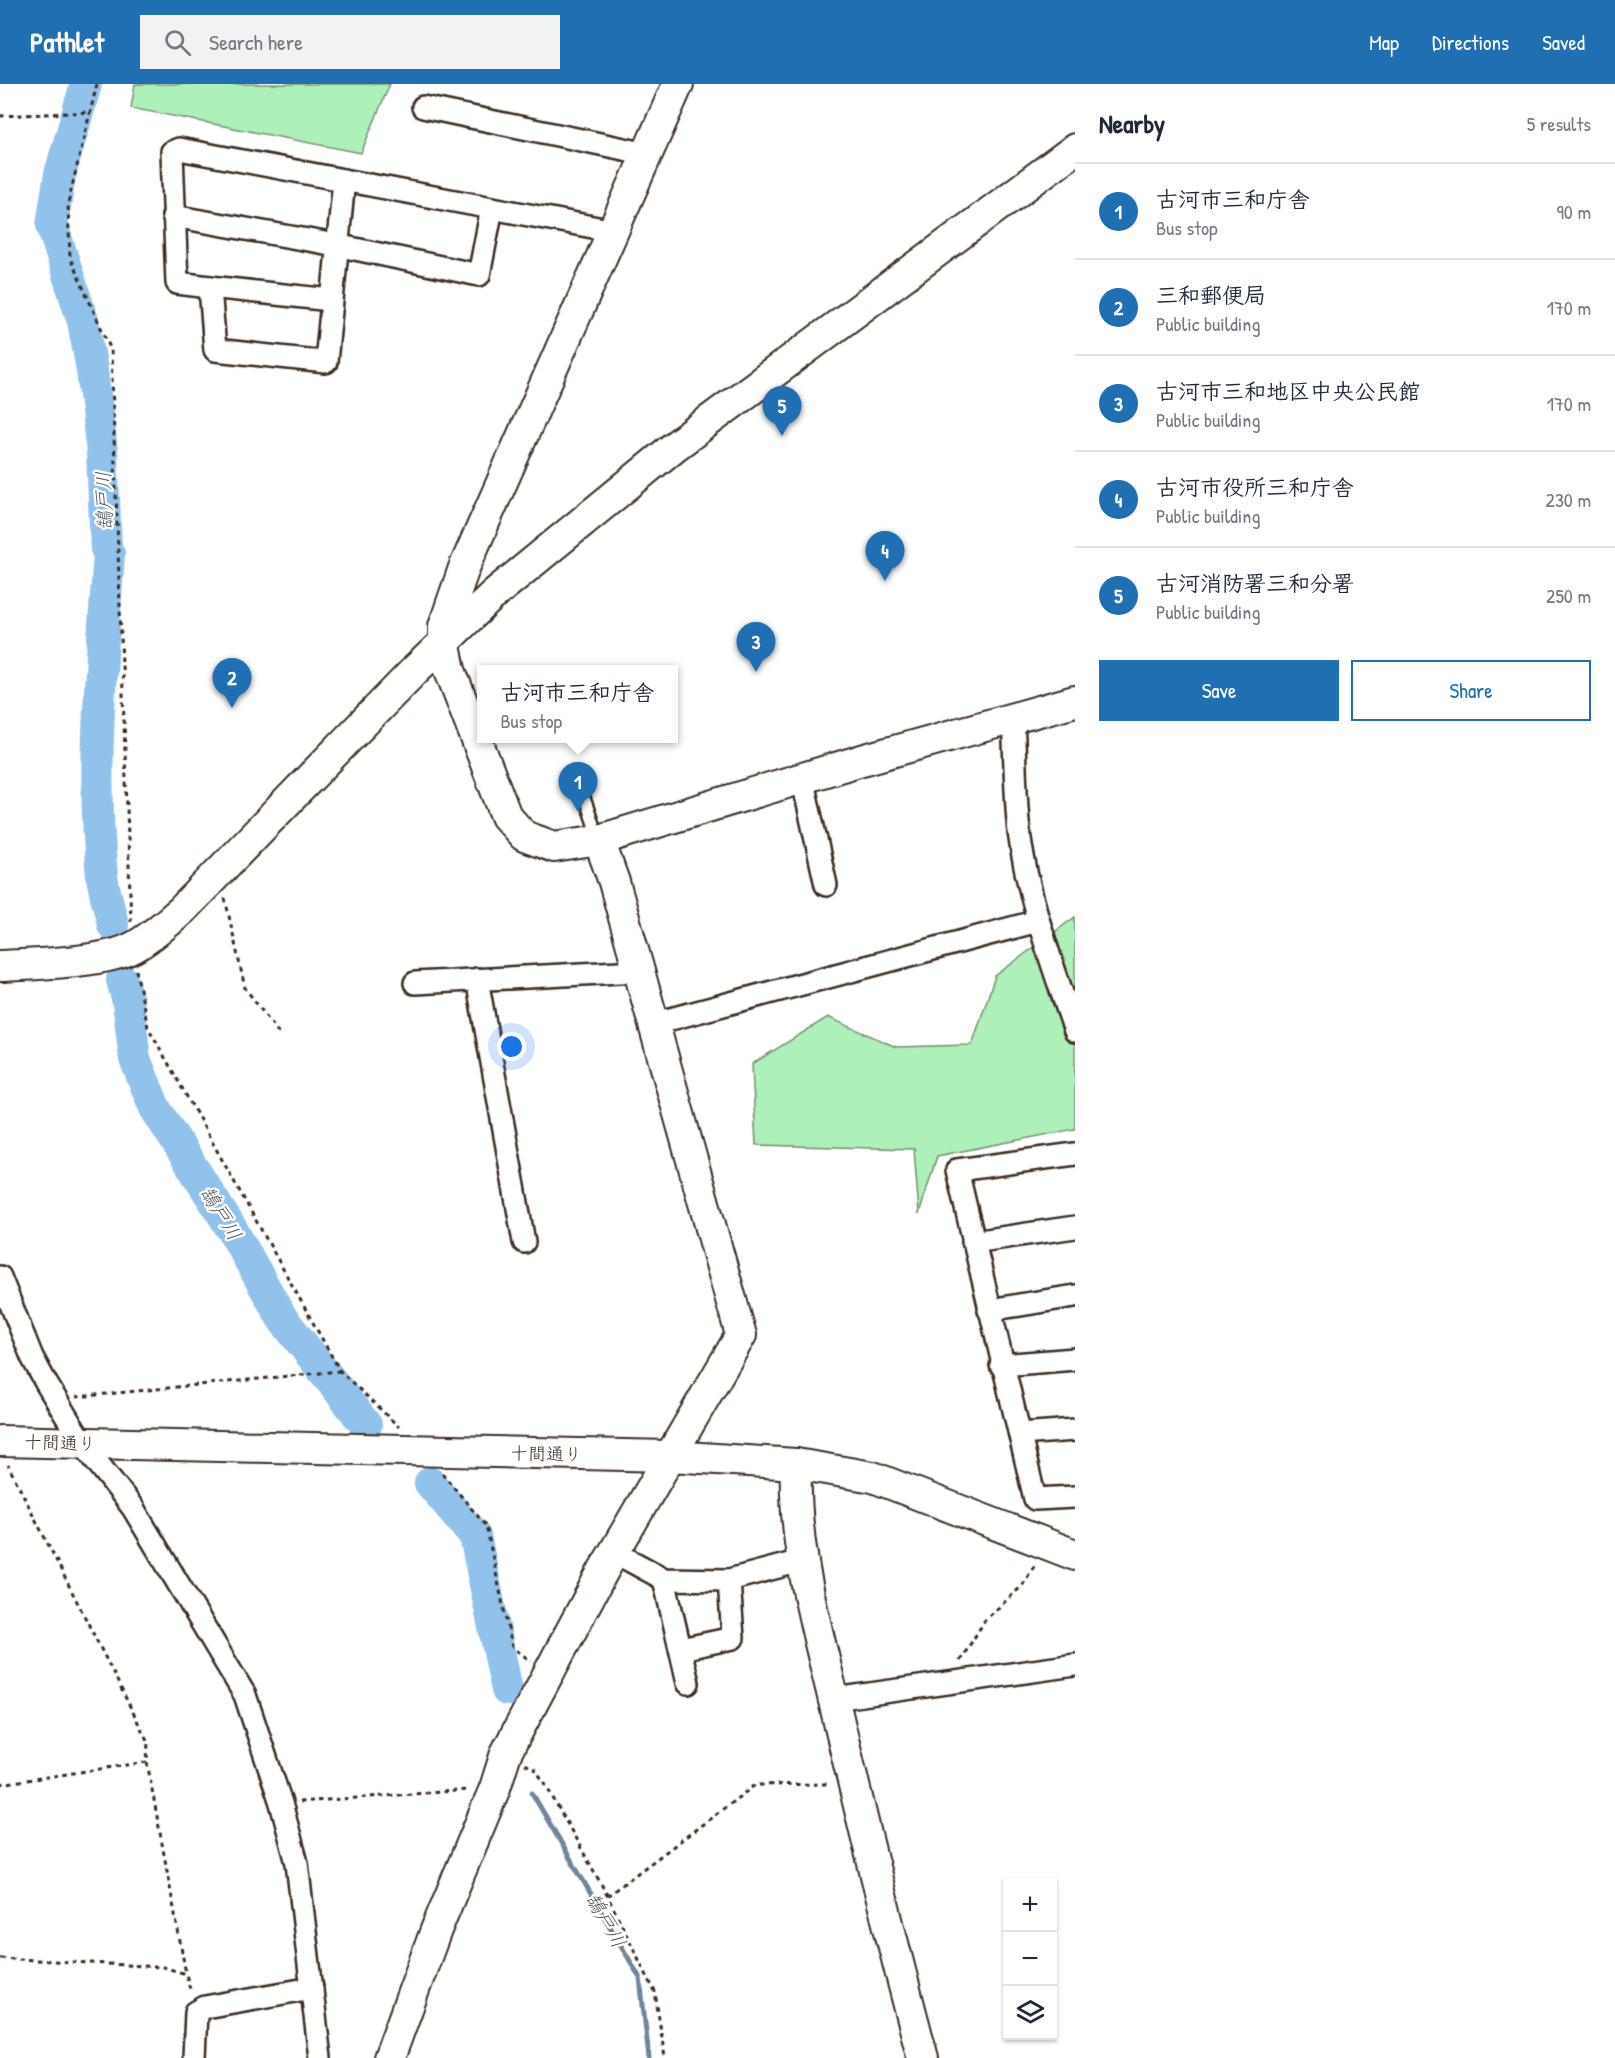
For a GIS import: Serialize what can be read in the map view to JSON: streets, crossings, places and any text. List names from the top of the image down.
{
  "streets": {
    "street": ["十間通り"]
  },
  "water": ["鵠戸川"],
  "page": {
    "header": "Pathlet",
    "search": "Search here",
    "nav": ["Map", "Directions", "Saved"],
    "heading": ["Nearby", "5 results"],
    "list": [
      {
        "mark": "1",
        "name": "古河市三和庁舎",
        "note": "Bus stop",
        "value": "90 m"
      },
      {
        "mark": "2",
        "name": "三和郵便局",
        "note": "Public building",
        "value": "170 m"
      },
      {
        "mark": "3",
        "name": "古河市三和地区中央公民館",
        "note": "Public building",
        "value": "170 m"
      },
      {
        "mark": "4",
        "name": "古河市役所三和庁舎",
        "note": "Public building",
        "value": "230 m"
      },
      {
        "mark": "5",
        "name": "古河消防署三和分署",
        "note": "Public building",
        "value": "250 m"
      }
    ],
    "pins": [
      "5",
      "4",
      "3",
      "2",
      "1"
    ],
    "buttons": ["Save", "Share"],
    "popup": ["古河市三和庁舎", "Bus stop"],
    "map_buttons": ["+", "−"]
  }
}
